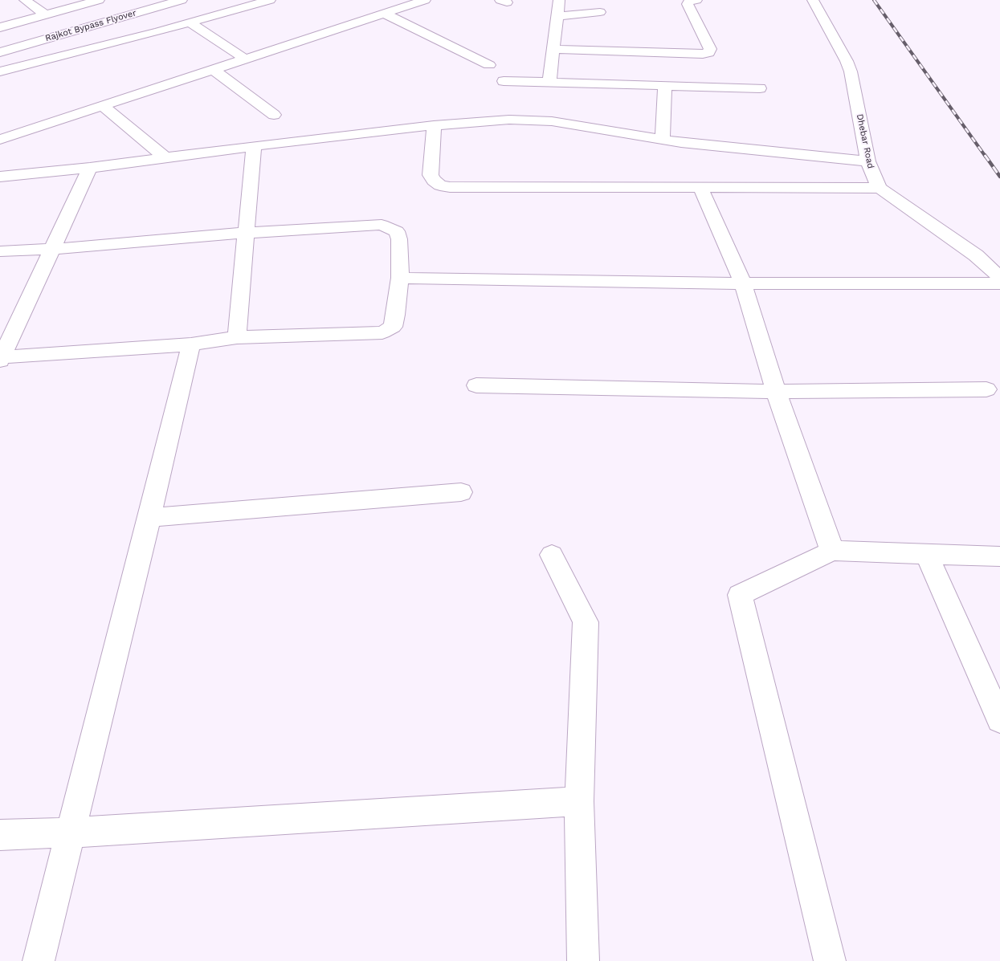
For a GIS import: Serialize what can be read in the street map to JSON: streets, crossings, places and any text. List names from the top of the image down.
{
  "streets": {
    "main road": ["Rajkot Bypass Flyover", "Dhebar Road"]
  }
}
